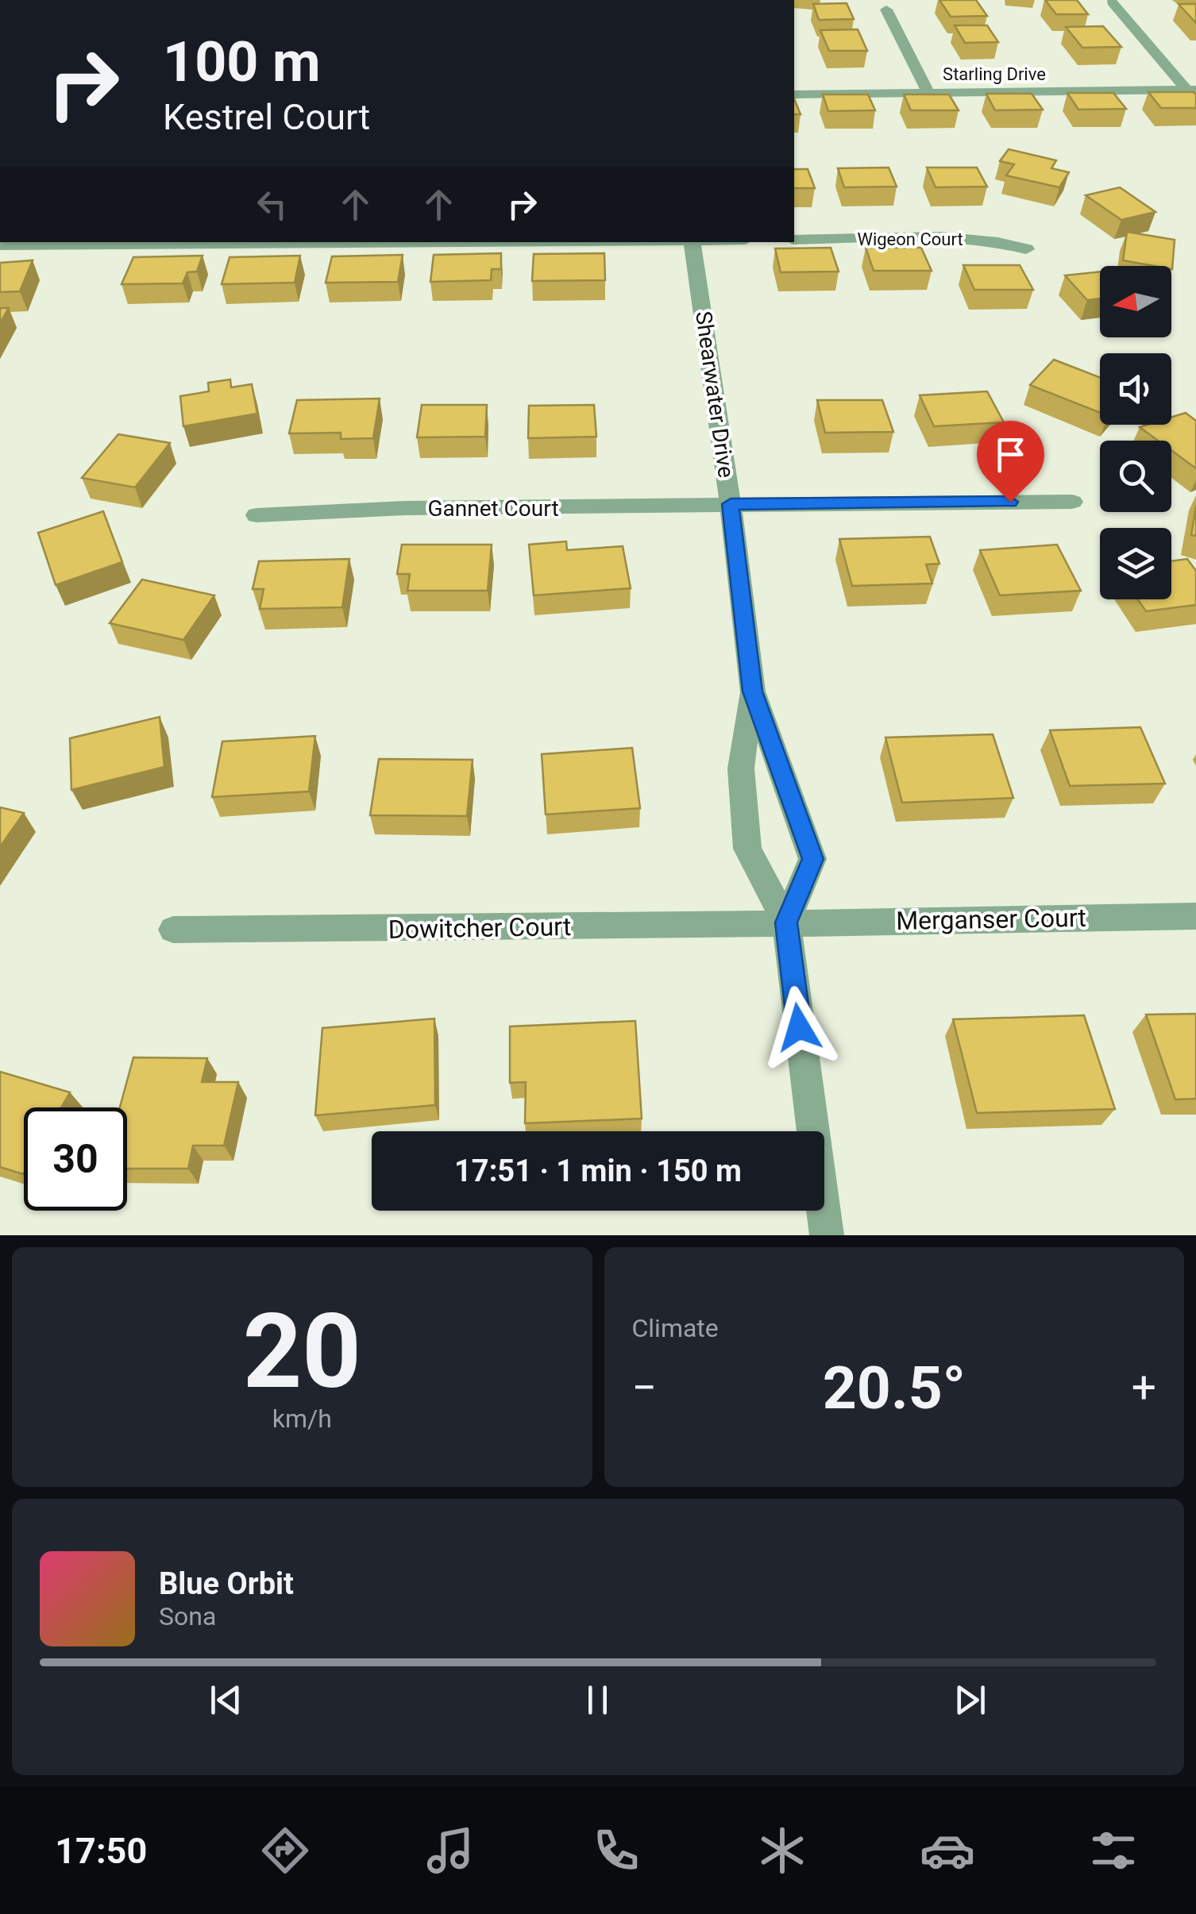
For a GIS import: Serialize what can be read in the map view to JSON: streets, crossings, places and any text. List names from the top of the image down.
{
  "streets": {
    "street": [
      "Starling Drive",
      "Wigeon Court",
      "Shearwater Drive",
      "Gannet Court",
      "Merganser Court",
      "Dowitcher Court"
    ]
  },
  "crossings": [
    ["Shearwater Drive", "Gannet Court"],
    ["Shearwater Drive", "Merganser Court"],
    ["Shearwater Drive", "Dowitcher Court"],
    ["Merganser Court", "Dowitcher Court"]
  ],
  "north": "left",
  "page": {
    "turn": ["100 m", "Kestrel Court"],
    "limit": "30",
    "trip": "17:51 · 1 min · 150 m",
    "tile": [
      ["20", "km/h"],
      "Climate"
    ],
    "heat": ["−", "20.5°", "+"],
    "song": ["Blue Orbit", "Sona"],
    "tabs": "17:50"
  }
}
